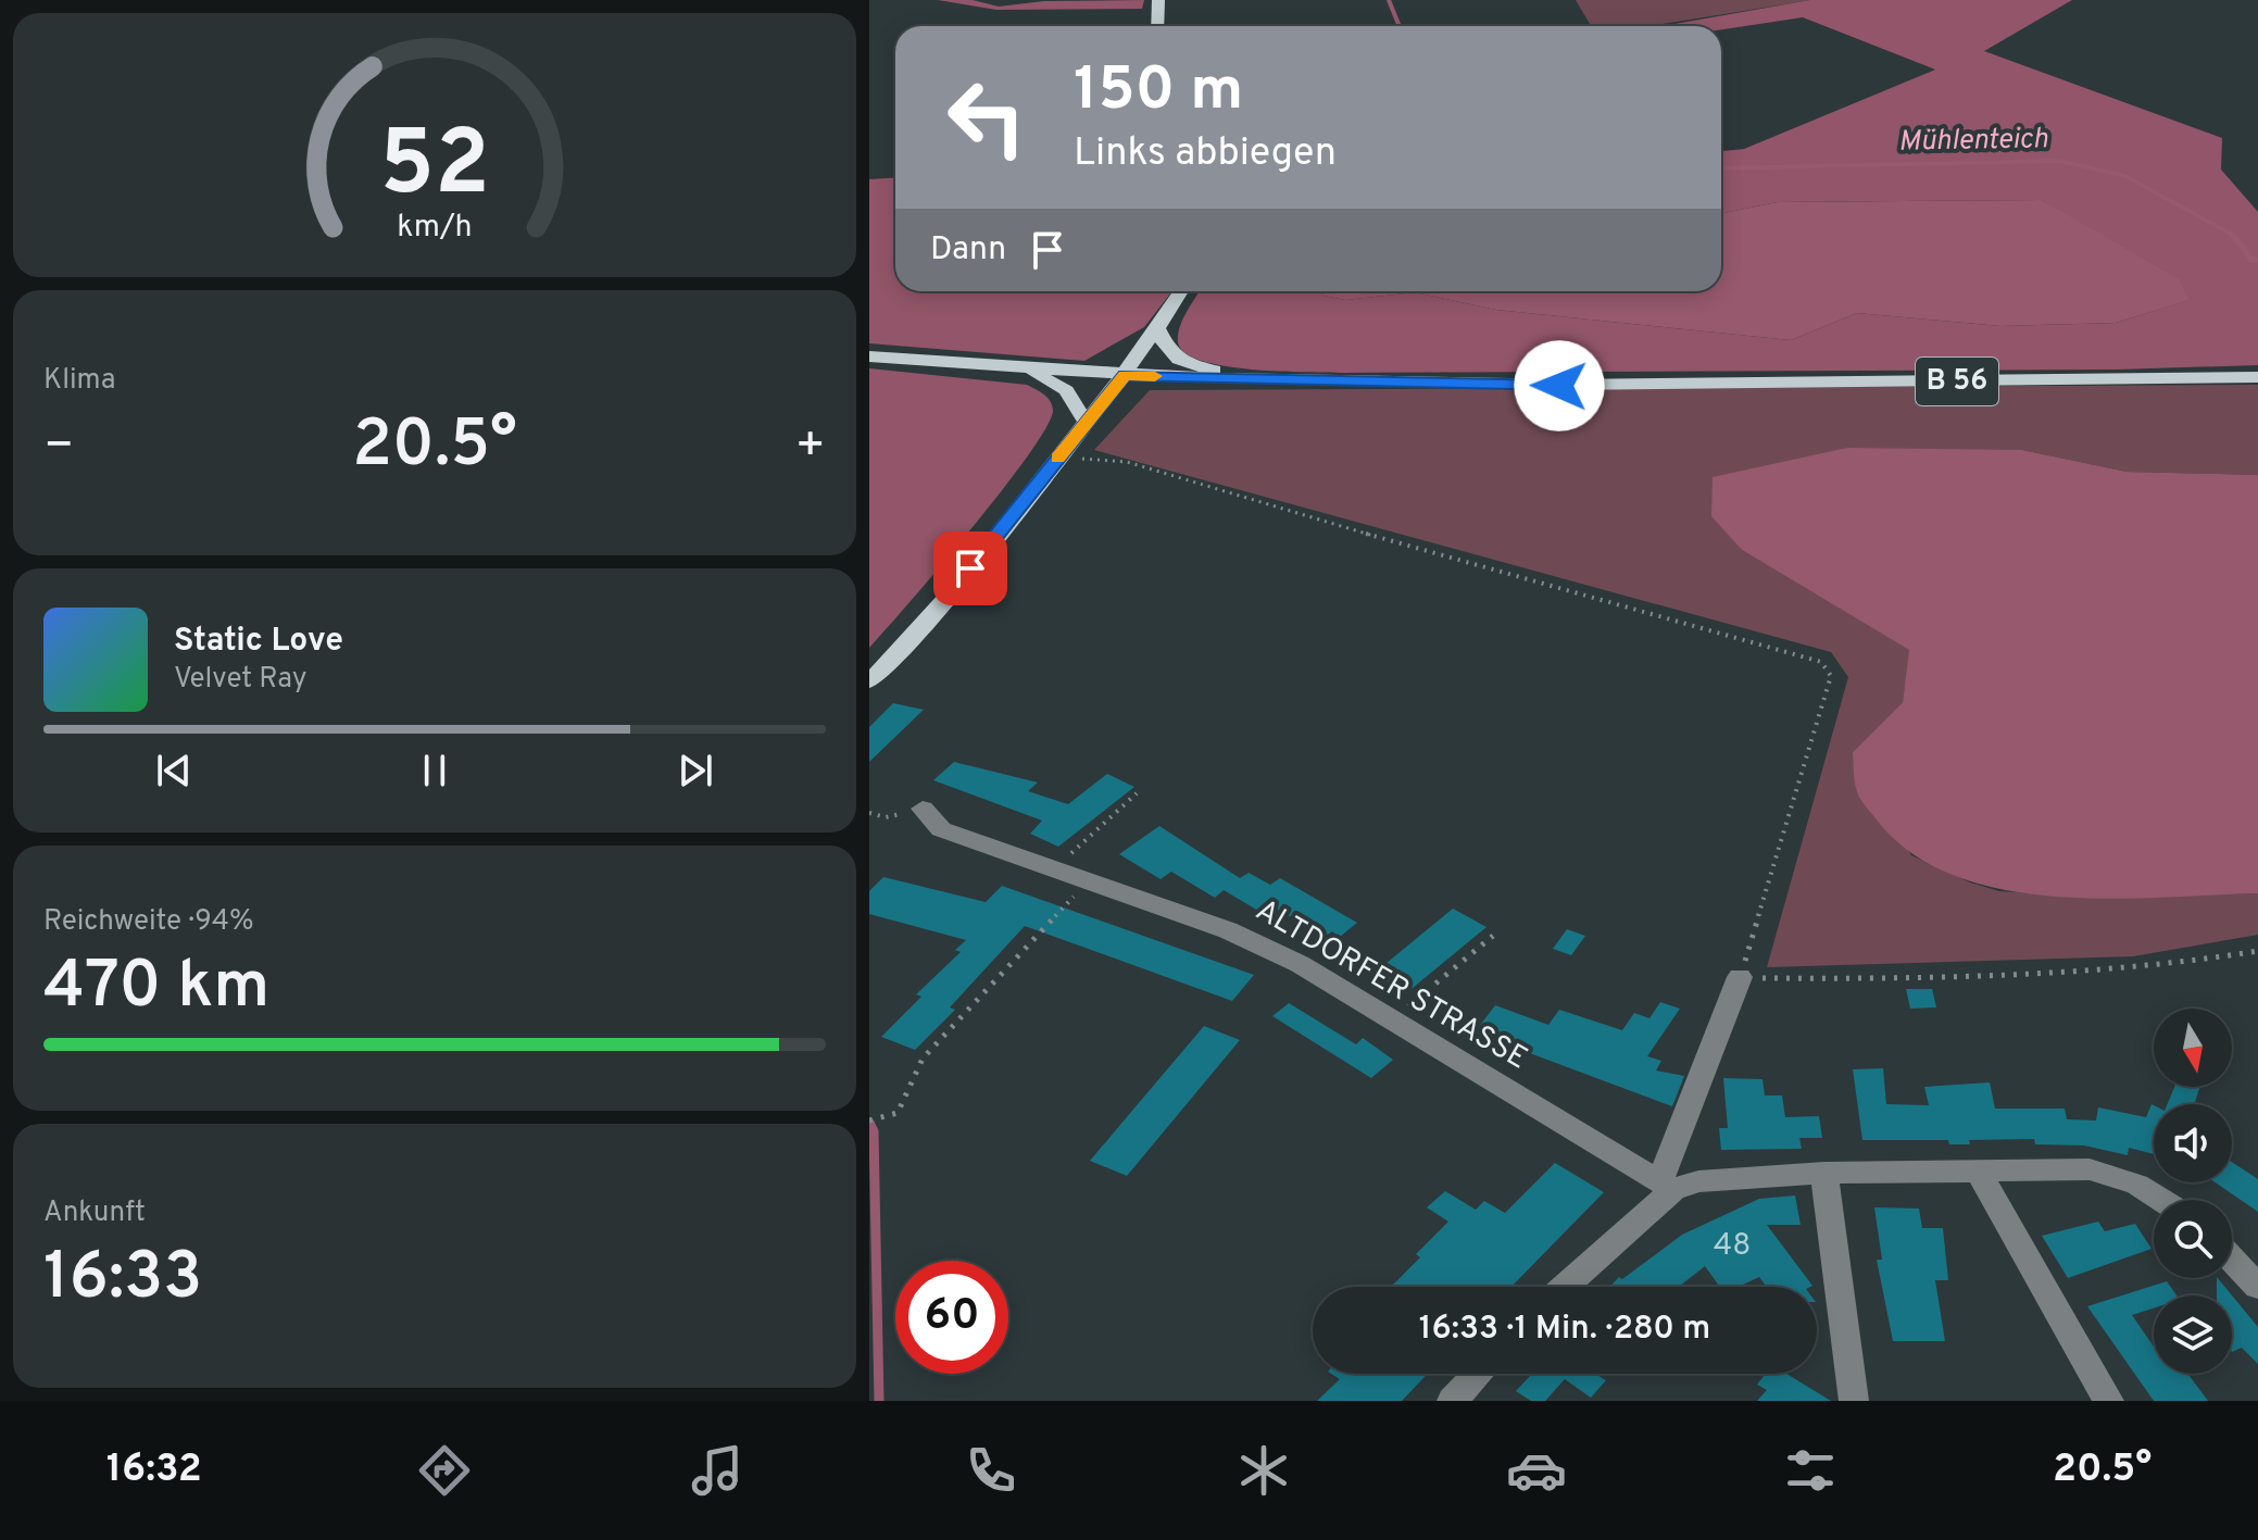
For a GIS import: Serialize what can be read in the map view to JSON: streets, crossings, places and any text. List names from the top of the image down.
{
  "streets": {
    "main road": ["B 56"],
    "street": ["ALTDORFER STRASSE"]
  },
  "water": ["Mühlenteich"],
  "house_numbers": ["48"],
  "north": "bottom",
  "page": {
    "turn": ["150 m", "Links abbiegen"],
    "then": "Dann",
    "tile": [
      "Klima",
      ["Reichweite · 94%", "470 km"],
      ["Ankunft", "16:33"]
    ],
    "heat": ["−", "20.5°", "+"],
    "song": ["Static Love", "Velvet Ray"],
    "limit": "60",
    "trip": "16:33 · 1 Min. · 280 m",
    "tabs": ["16:32", "20.5°"],
    "gauge": ["52", "km/h"]
  }
}
